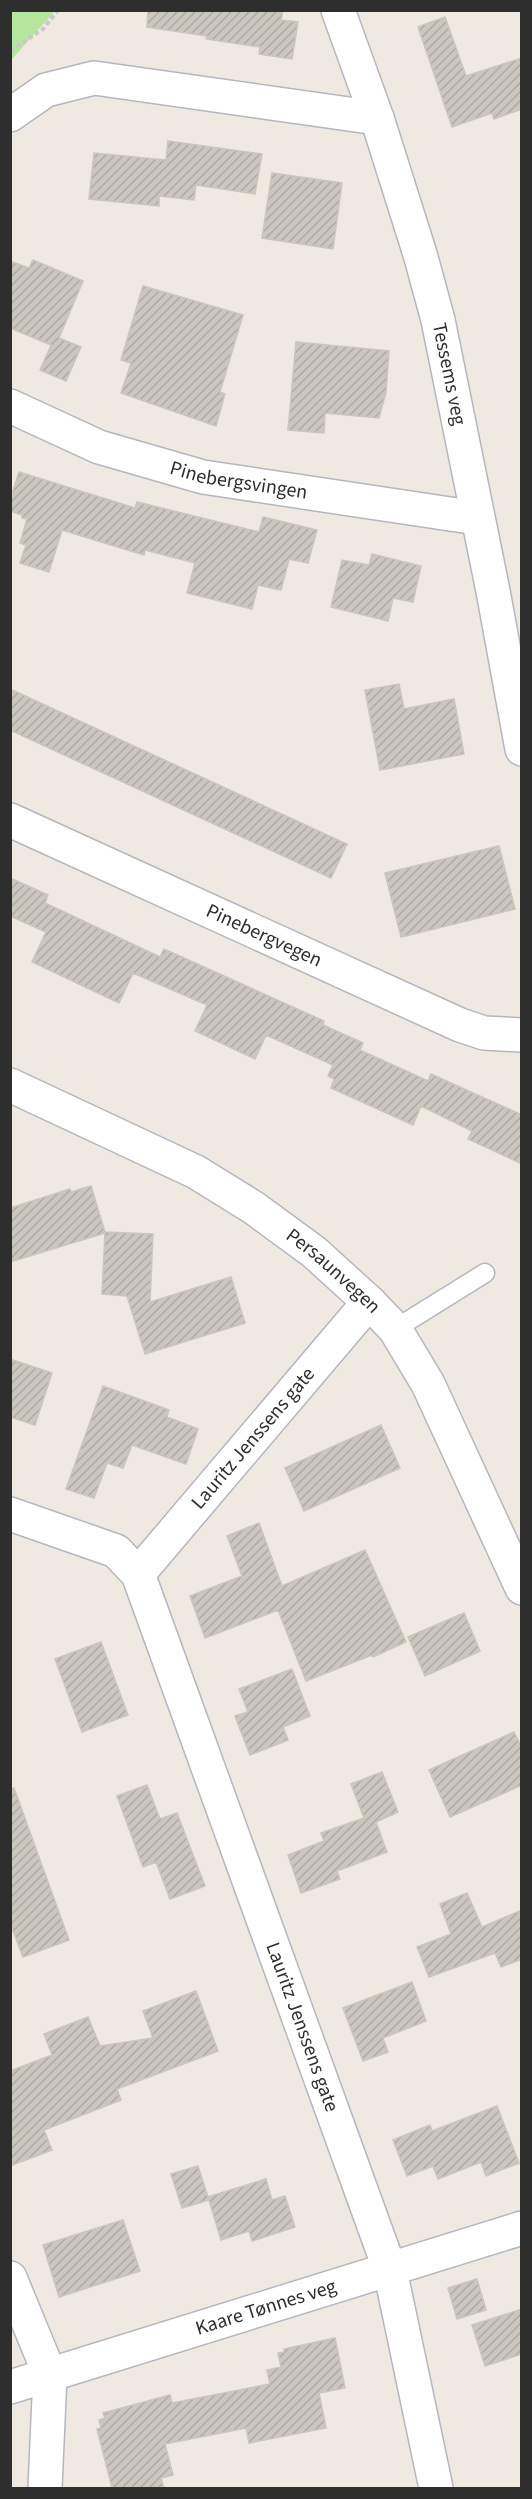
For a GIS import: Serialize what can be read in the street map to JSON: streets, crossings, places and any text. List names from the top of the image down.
{
  "streets": {
    "street": [
      "Tessems veg",
      "Pinebergsvingen",
      "Pinebergvegen",
      "Persaunvegen",
      "Lauritz Jenssens gate",
      "Kaare Tønnes veg"
    ]
  },
  "crossings": [
    ["Tessems veg", "Pinebergsvingen"],
    ["Persaunvegen", "Lauritz Jenssens gate"],
    ["Lauritz Jenssens gate", "Kaare Tønnes veg"]
  ]
}
